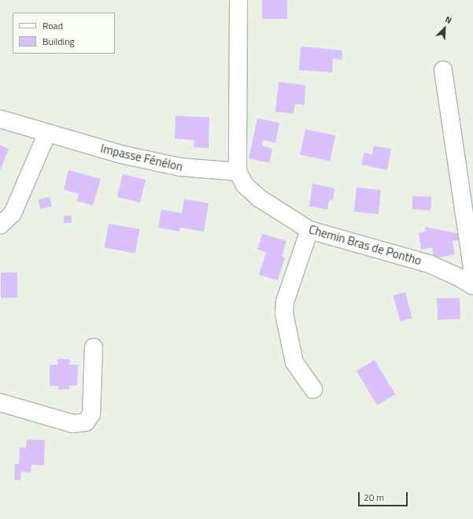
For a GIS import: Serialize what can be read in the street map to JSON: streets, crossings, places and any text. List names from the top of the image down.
{
  "streets": {
    "street": ["Impasse Fénélon", "Chemin Bras de Pontho"]
  },
  "crossings": [
    ["Impasse Fénélon", "Chemin Bras de Pontho"]
  ],
  "legend": ["Road", "Building"],
  "scale_bar": "20 m",
  "north": "top right"
}
